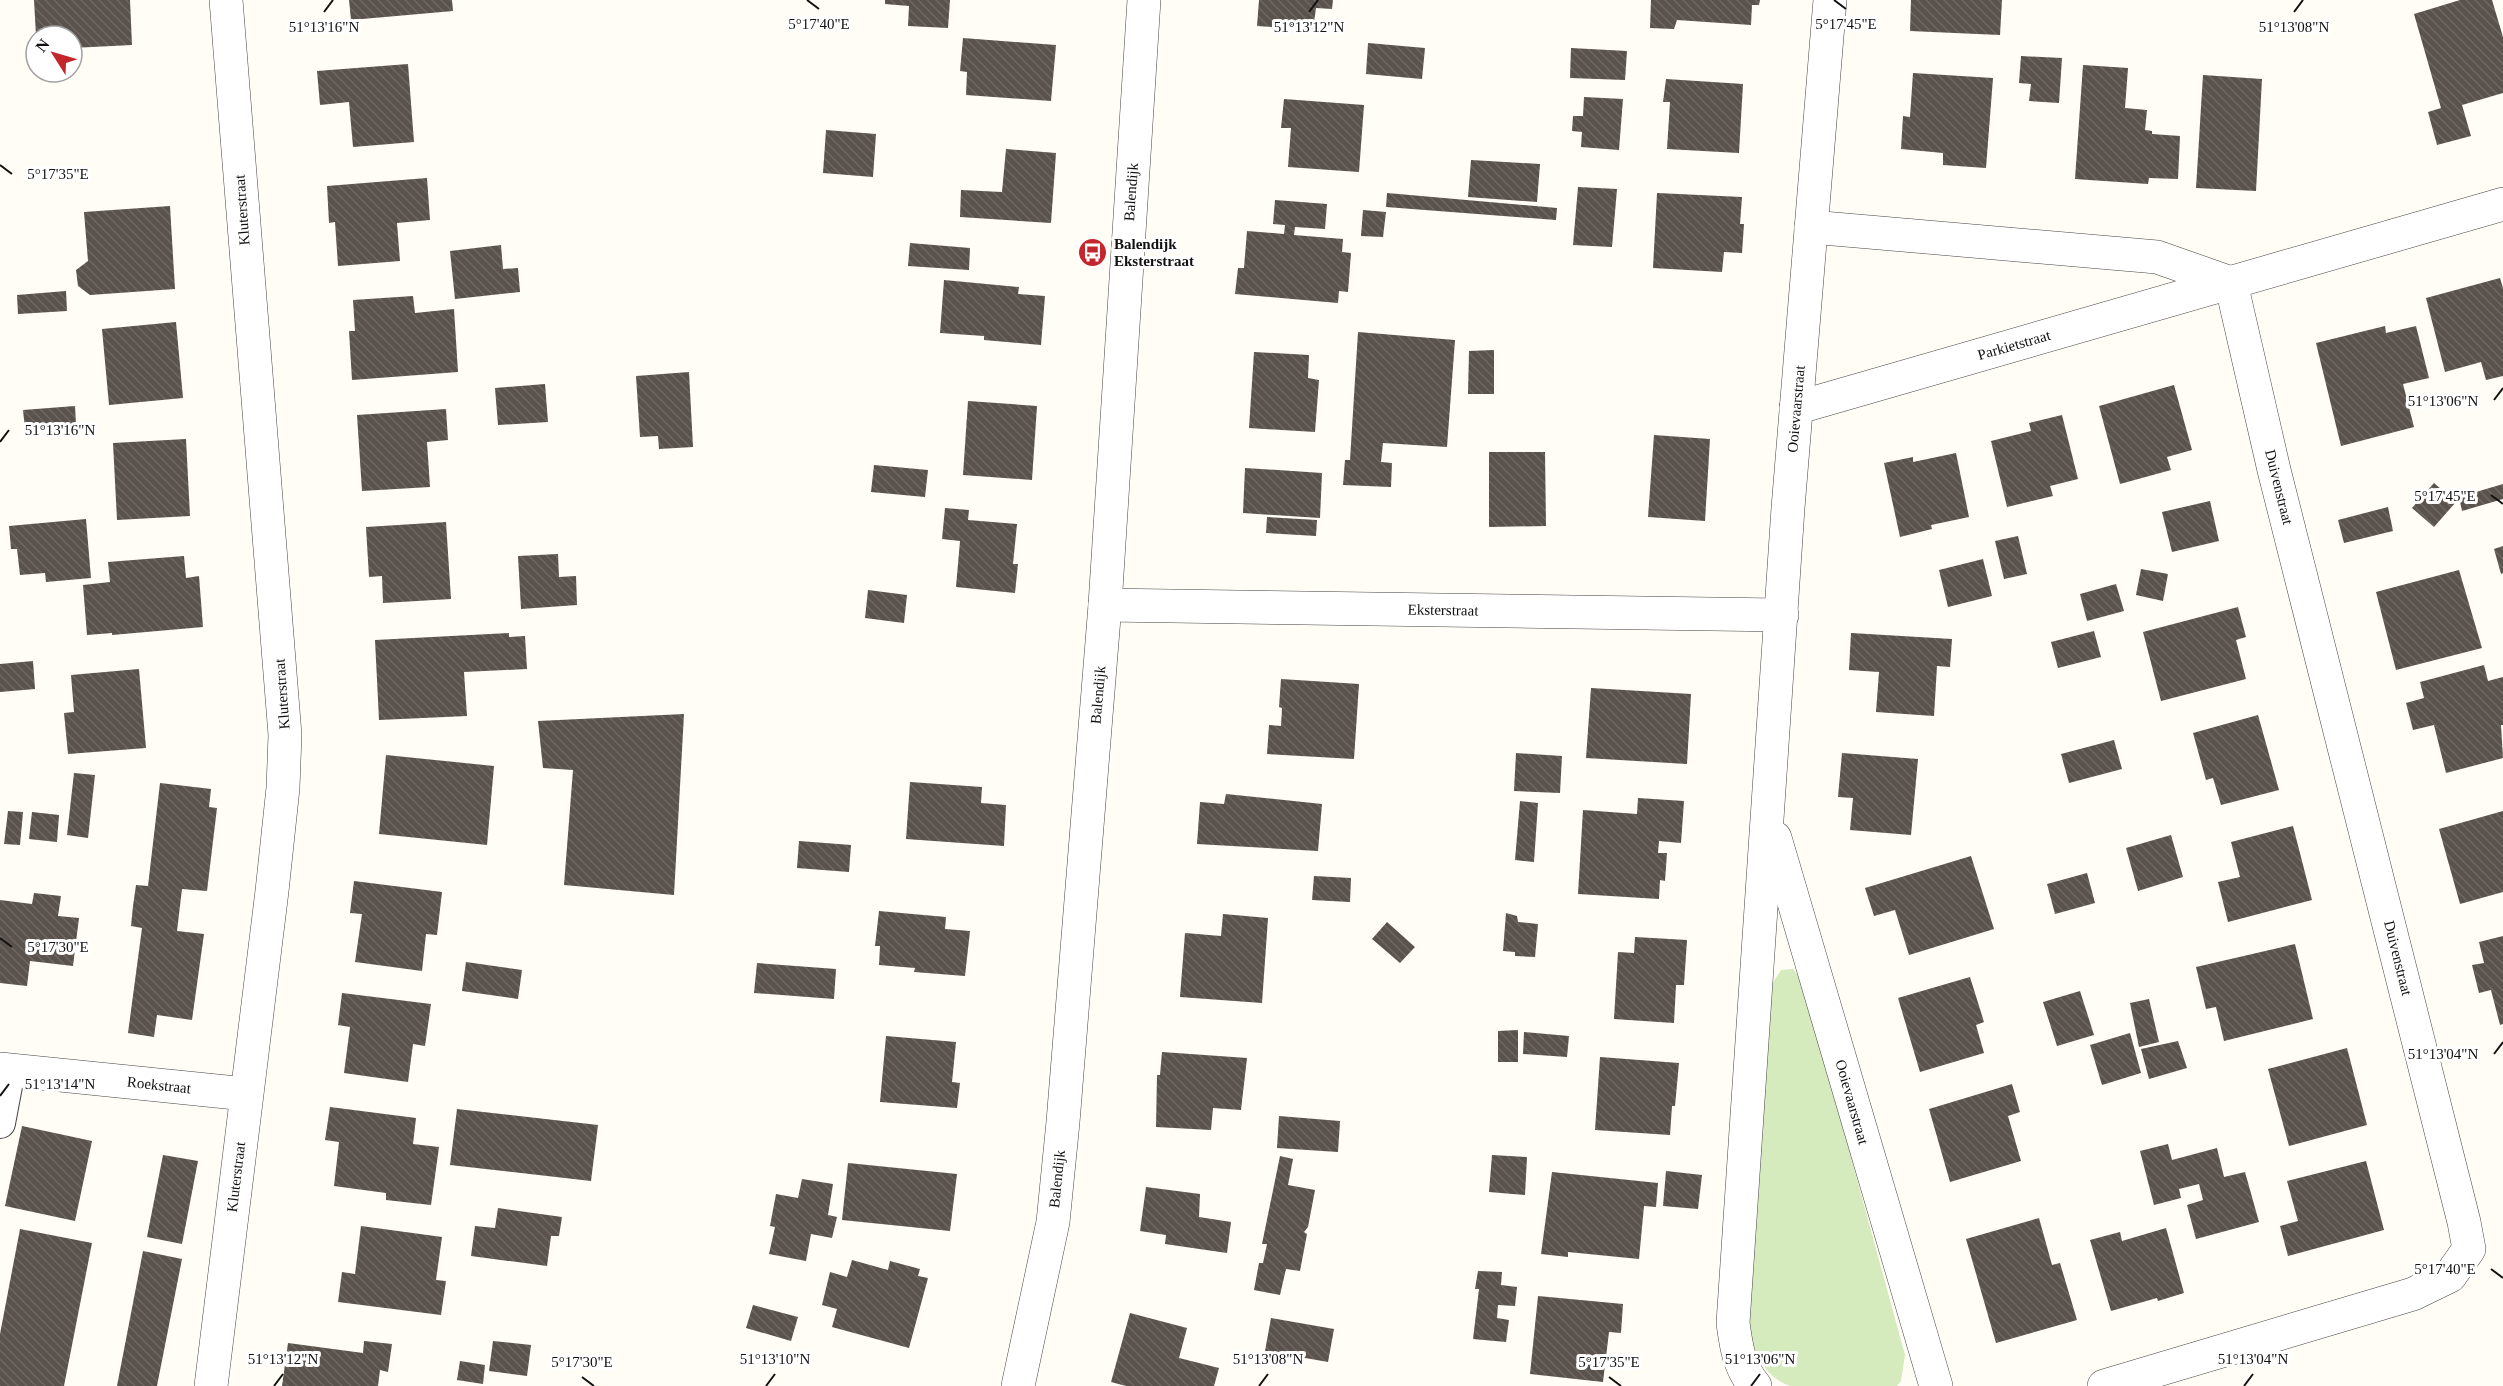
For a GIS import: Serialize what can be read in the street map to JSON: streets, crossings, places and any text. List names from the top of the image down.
{
  "streets": {
    "street": [
      "Balendijk",
      "Kluterstraat",
      "Parkietstraat",
      "Ooievaarstraat",
      "Duivenstraat",
      "Eksterstraat",
      "Roekstraat"
    ]
  },
  "crossings": [
    ["Balendijk", "Eksterstraat"],
    ["Kluterstraat", "Roekstraat"],
    ["Parkietstraat", "Ooievaarstraat"],
    ["Parkietstraat", "Duivenstraat"],
    ["Ooievaarstraat", "Eksterstraat"]
  ],
  "places": {
    "bus stop": ["Balendijk Eksterstraat"]
  },
  "north": "top left",
  "coordinates": [
    "5°17'40\"E",
    "5°17'45\"E",
    "51°13'16\"N",
    "51°13'12\"N",
    "51°13'08\"N",
    "5°17'35\"E",
    "51°13'06\"N",
    "5°17'30\"E",
    "51°13'04\"N",
    "51°13'14\"N",
    "51°13'10\"N"
  ]
}
